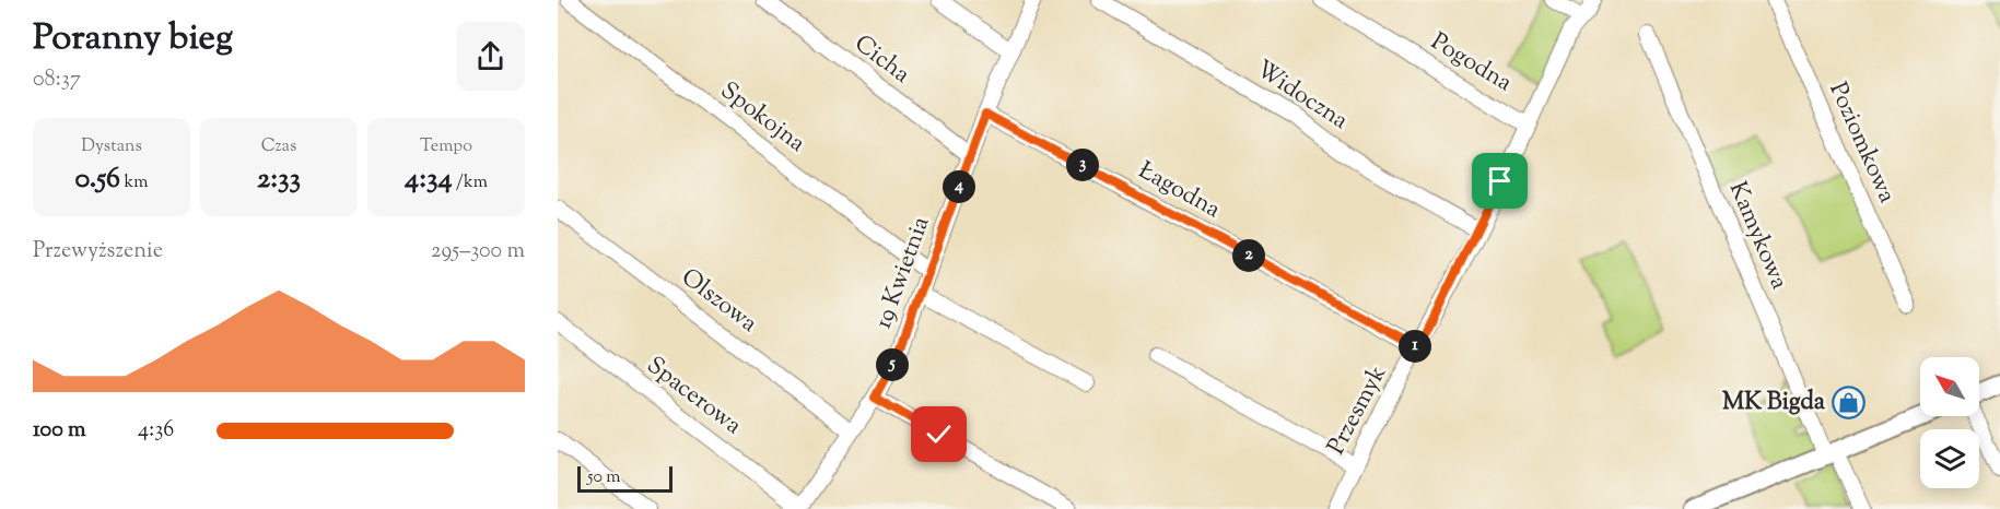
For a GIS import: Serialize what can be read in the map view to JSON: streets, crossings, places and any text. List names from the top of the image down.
{
  "streets": {
    "street": [
      "Cicha",
      "Pogodna",
      "Widoczna",
      "Spokojna",
      "Poziomkowa",
      "Łagodna",
      "Kamykowa",
      "19 Kwietnia",
      "Olszowa",
      "Spacerowa",
      "Przesmyk"
    ]
  },
  "crossings": [
    ["Cicha", "19 Kwietnia"],
    ["Pogodna", "Przesmyk"],
    ["Widoczna", "Przesmyk"],
    ["Spokojna", "19 Kwietnia"],
    ["Łagodna", "19 Kwietnia"],
    ["Łagodna", "Przesmyk"],
    ["19 Kwietnia", "Olszowa"],
    ["19 Kwietnia", "Spacerowa"]
  ],
  "places": {
    "shop": ["MK Bigda"]
  },
  "scale_bar": "50 m",
  "north": "top left",
  "page": {
    "heading": ["Poranny bieg", "08:37"],
    "stats": [
      ["Dystans", "0.56 km"],
      ["Czas", "2:33"],
      ["Tempo", "4:34 /km"]
    ],
    "pins": [
      "3",
      "4",
      "2",
      "1",
      "5"
    ],
    "chart": ["Przewyższenie", "295–300 m"],
    "list": [
      {
        "name": "100 m",
        "note": "4:36"
      }
    ],
    "scale": "50 m"
  }
}
